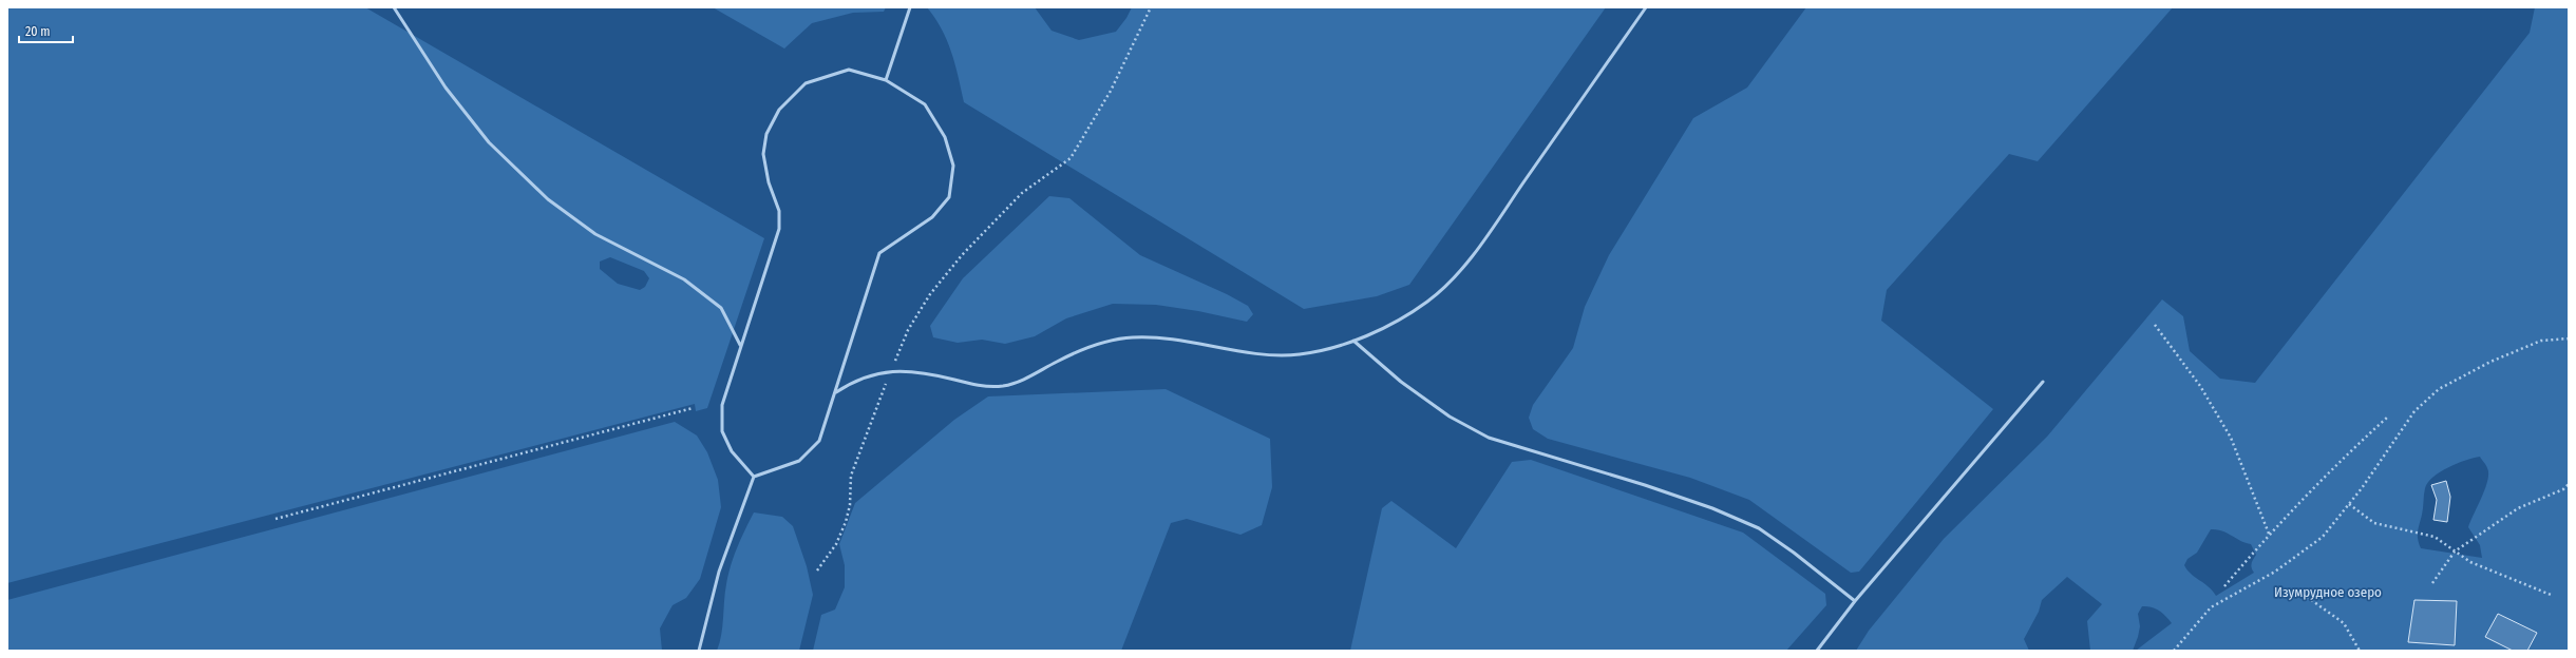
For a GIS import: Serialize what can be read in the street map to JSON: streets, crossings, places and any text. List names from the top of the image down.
{
  "parks": ["Изумрудное озеро"],
  "scale_bar": "20 m"
}
